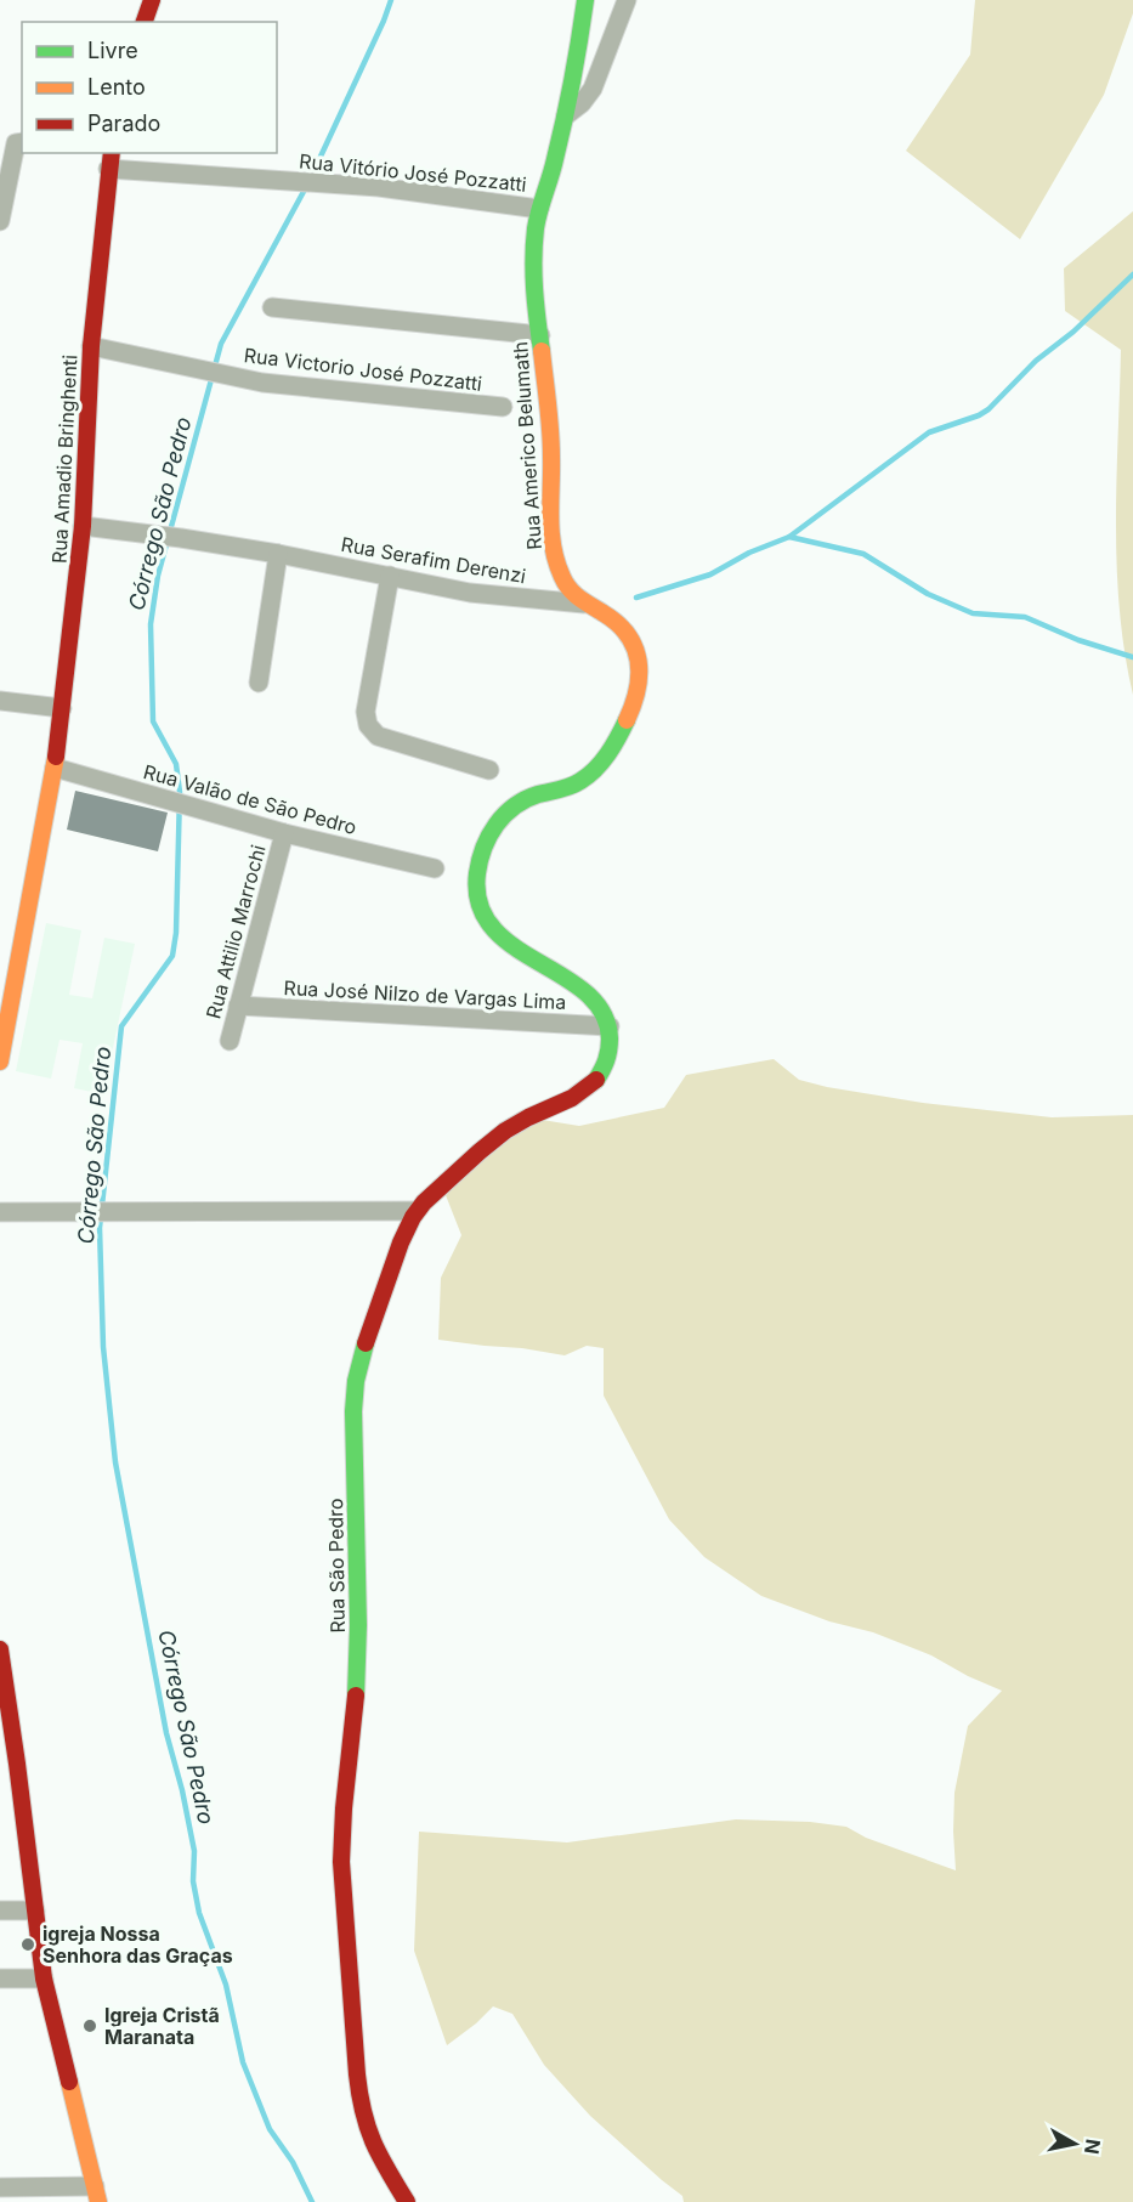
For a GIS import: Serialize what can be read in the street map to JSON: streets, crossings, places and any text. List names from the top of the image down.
{
  "streets": {
    "street": [
      "Rua Vitório José Pozzatti",
      "Rua Victorio José Pozzatti",
      "Rua Americo Belumath",
      "Rua Amadio Bringhenti",
      "Rua Serafim Derenzi",
      "Rua Valão de São Pedro",
      "Rua Attilio Marrochi",
      "Rua José Nilzo de Vargas Lima",
      "Rua São Pedro"
    ]
  },
  "crossings": [
    ["Rua Vitório José Pozzatti", "Rua Americo Belumath"],
    ["Rua Vitório José Pozzatti", "Rua Amadio Bringhenti"],
    ["Rua Victorio José Pozzatti", "Rua Amadio Bringhenti"],
    ["Rua Americo Belumath", "Rua Serafim Derenzi"],
    ["Rua Americo Belumath", "Rua José Nilzo de Vargas Lima"],
    ["Rua Americo Belumath", "Rua São Pedro"],
    ["Rua Amadio Bringhenti", "Rua Serafim Derenzi"],
    ["Rua Amadio Bringhenti", "Rua Valão de São Pedro"],
    ["Rua Valão de São Pedro", "Rua Attilio Marrochi"],
    ["Rua Attilio Marrochi", "Rua José Nilzo de Vargas Lima"],
    ["Rua José Nilzo de Vargas Lima", "Rua São Pedro"]
  ],
  "water": ["Córrego São Pedro"],
  "places": ["igreja Nossa Senhora das Graças", "Igreja Cristã Maranata"],
  "legend": ["Livre", "Lento", "Parado"],
  "north": "right"
}
